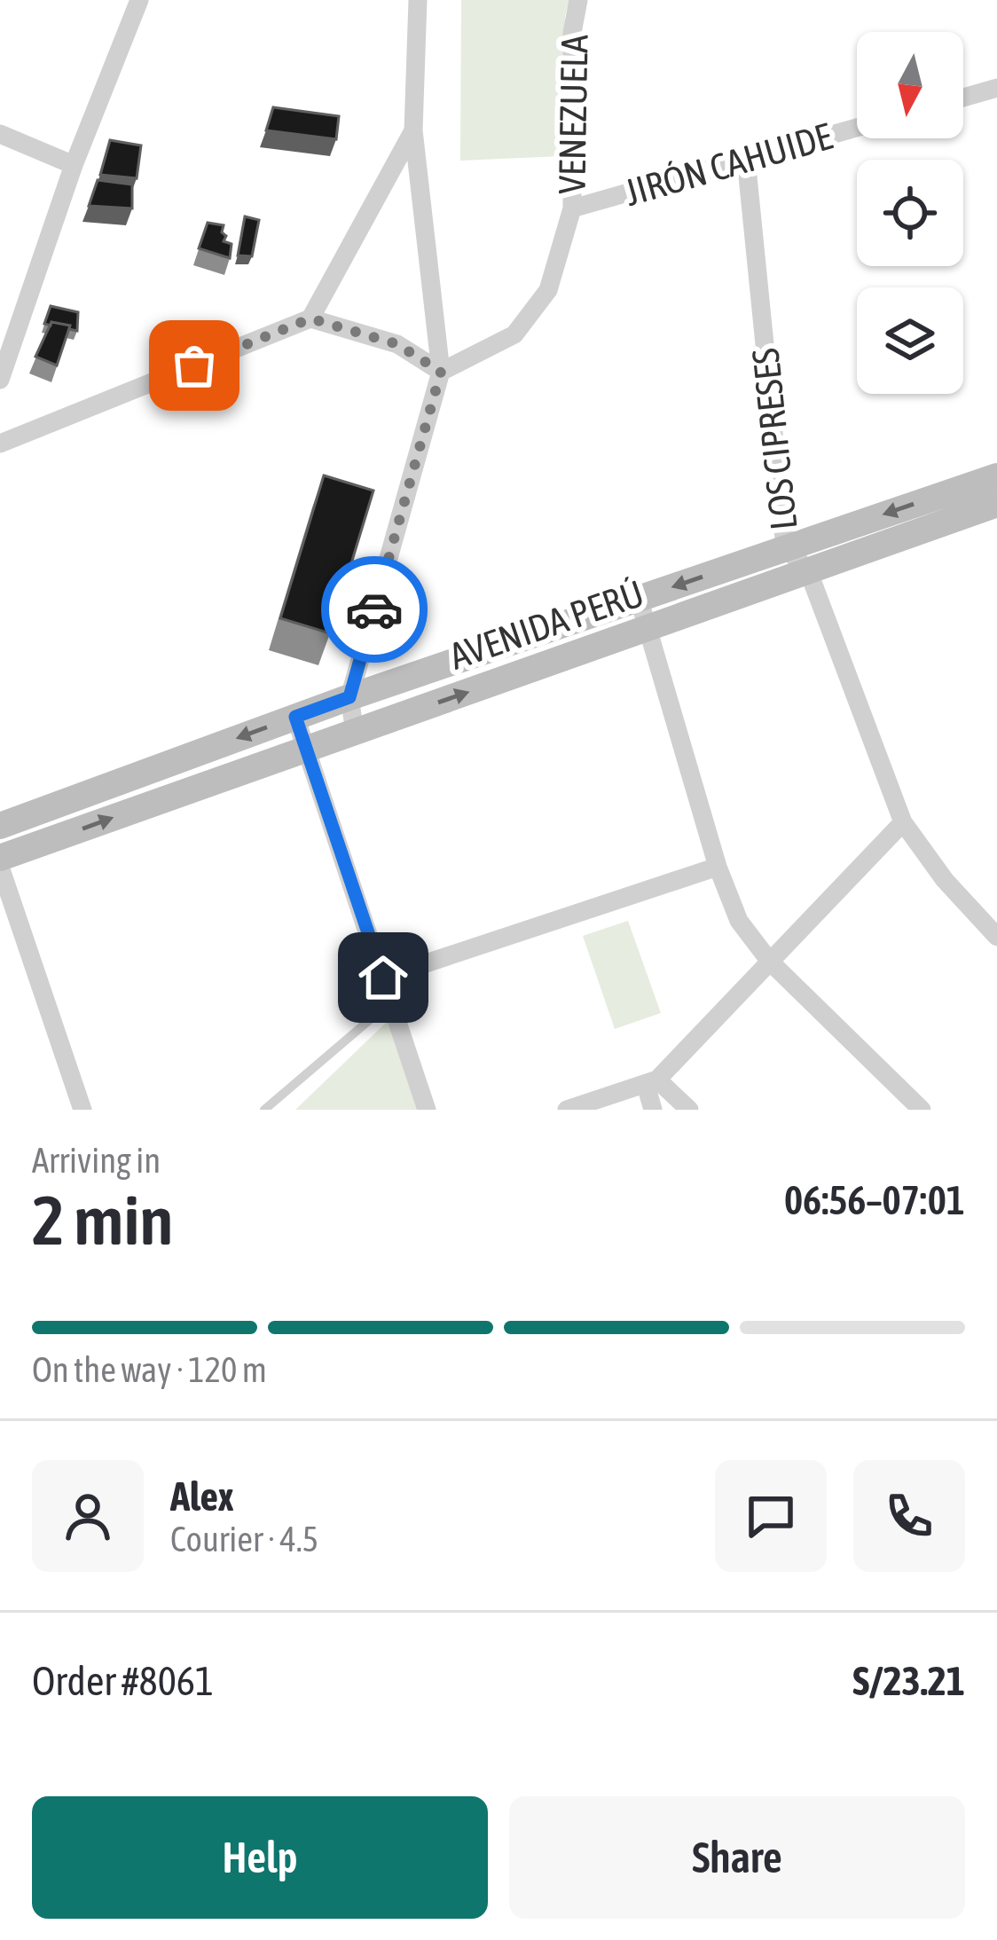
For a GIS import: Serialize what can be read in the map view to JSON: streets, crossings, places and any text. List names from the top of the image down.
{
  "streets": {
    "main road": ["AVENIDA PERÚ"],
    "street": ["VENEZUELA", "JIRÓN CAHUIDE", "LOS CIPRESES"]
  },
  "crossings": [
    ["VENEZUELA", "JIRÓN CAHUIDE"],
    ["JIRÓN CAHUIDE", "LOS CIPRESES"],
    ["LOS CIPRESES", "AVENIDA PERÚ"]
  ],
  "north": "bottom",
  "page": {
    "heading": ["2 min", "Arriving in", "06:56–07:01"],
    "panel": [
      "Alex",
      "Courier · 4.5",
      "Order #8061",
      "S/23.21"
    ],
    "bar": "On the way · 120 m",
    "buttons": ["Help", "Share"]
  }
}
